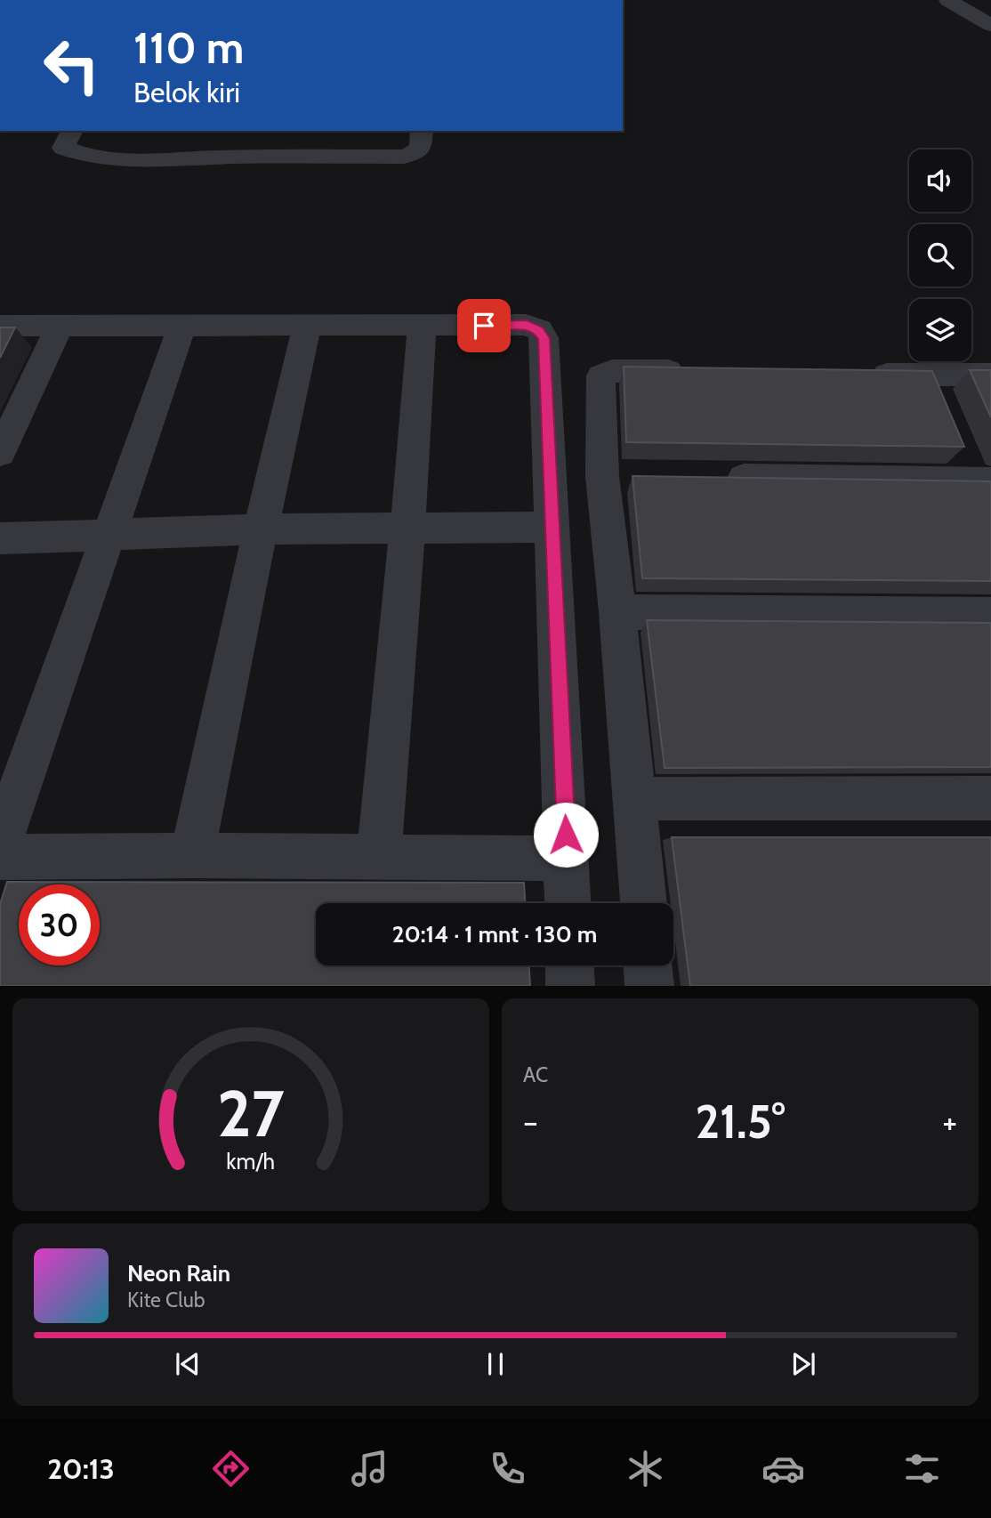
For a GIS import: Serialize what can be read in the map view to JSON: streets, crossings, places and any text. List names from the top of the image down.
{
  "page": {
    "turn": ["110 m", "Belok kiri"],
    "limit": "30",
    "trip": "20:14 · 1 mnt · 130 m",
    "tile": "AC",
    "heat": ["−", "21.5°", "+"],
    "song": ["Neon Rain", "Kite Club"],
    "tabs": "20:13",
    "gauge": ["27", "km/h"]
  }
}
